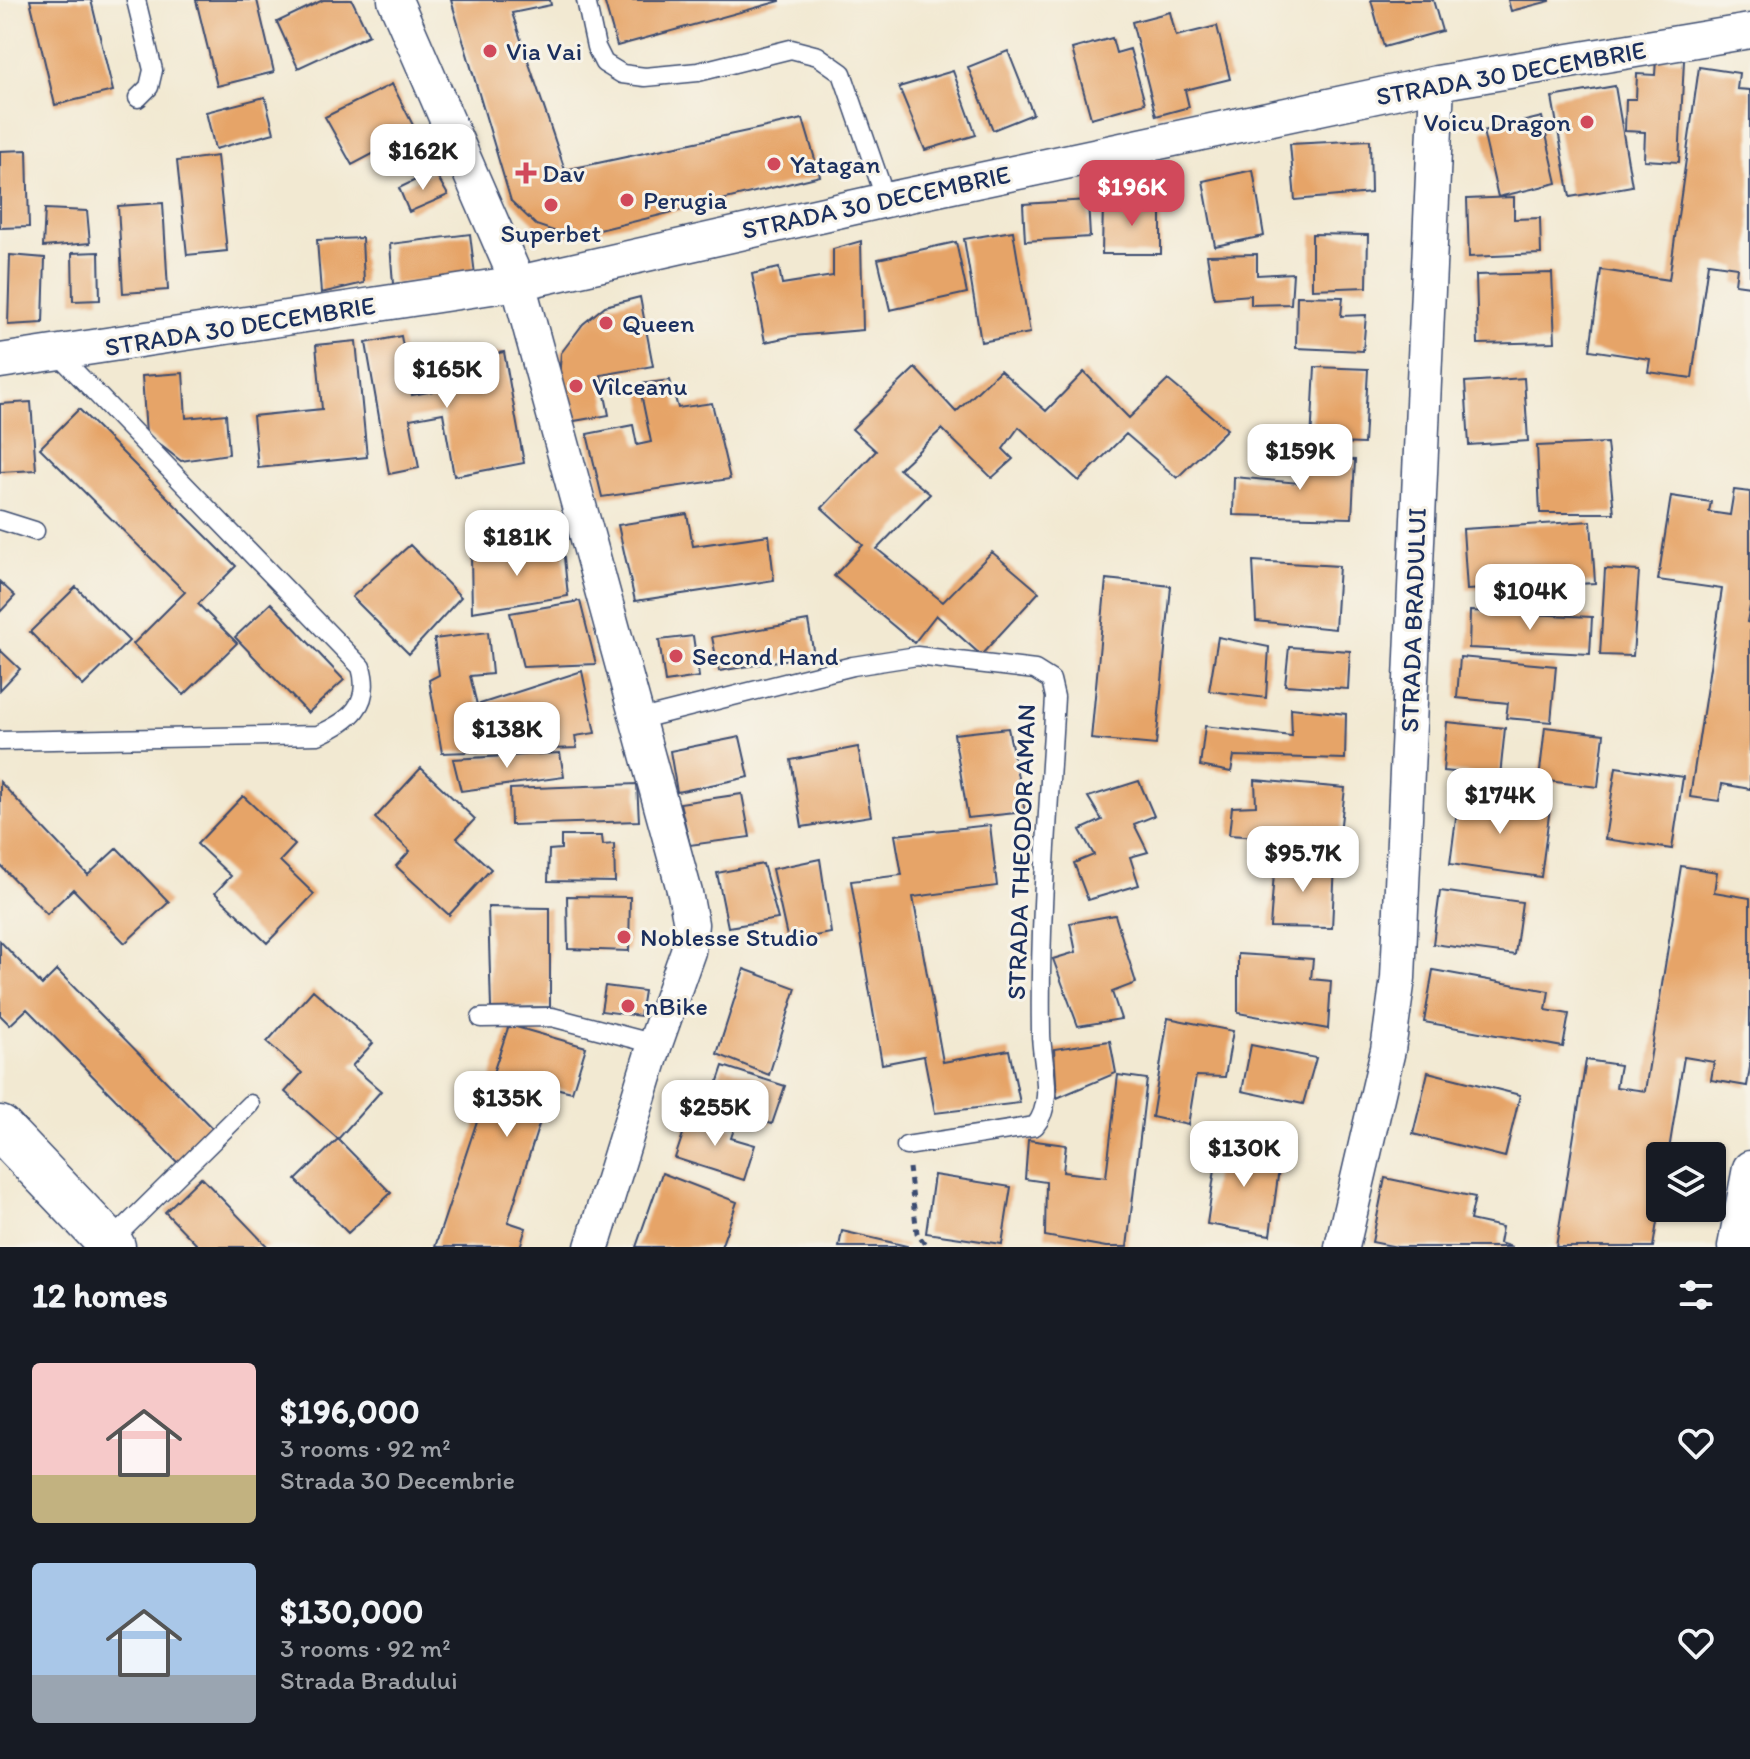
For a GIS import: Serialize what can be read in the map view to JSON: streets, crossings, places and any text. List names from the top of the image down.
{
  "streets": {
    "street": ["STRADA 30 DECEMBRIE", "STRADA BRADULUI"],
    "lane": ["STRADA THEODOR AMAN"]
  },
  "crossings": [
    ["STRADA 30 DECEMBRIE", "STRADA BRADULUI"]
  ],
  "places": {
    "other": [
      "Via Vai",
      "Voicu Dragon",
      "Yatagan",
      "Perugia",
      "Superbet",
      "Queen",
      "Vîlceanu",
      "Second Hand",
      "Noblesse Studio",
      "nBike"
    ],
    "health": ["Dav"]
  },
  "page": {
    "price": [
      "$162K",
      "$196K",
      "$165K",
      "$159K",
      "$181K",
      "$104K",
      "$138K",
      "$174K",
      "$95.7K",
      "$135K",
      "$255K",
      "$130K"
    ],
    "heading": "12 homes",
    "list": [
      {
        "name": "$196,000",
        "note": "3 rooms · 92 m² · Strada 30 Decembrie"
      },
      {
        "name": "$130,000",
        "note": "3 rooms · 92 m² · Strada Bradului"
      }
    ]
  }
}
